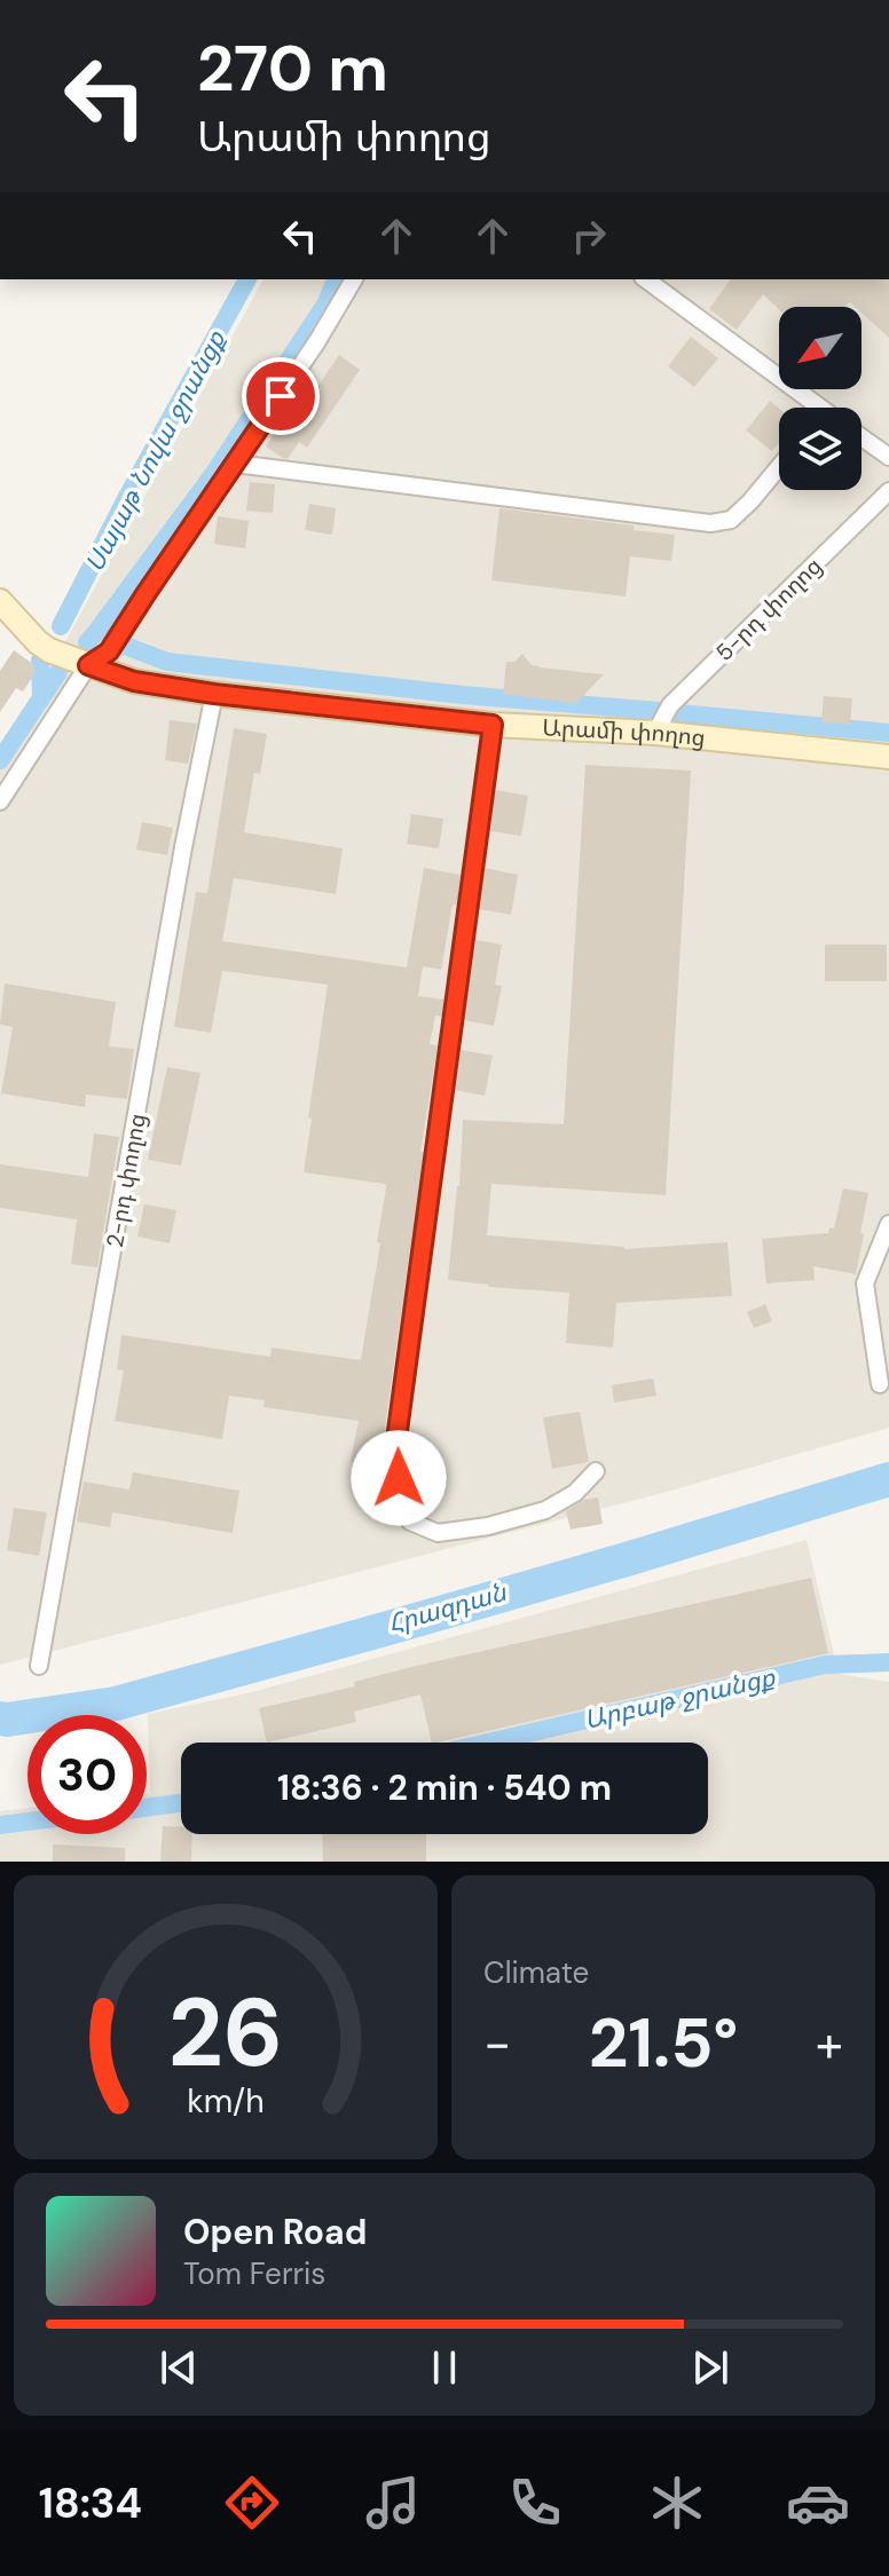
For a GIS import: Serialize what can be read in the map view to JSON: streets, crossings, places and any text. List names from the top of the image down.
{
  "streets": {
    "main road": ["Արամի փողոց"],
    "street": ["5-րդ փողոց", "2-րդ փողոց"]
  },
  "crossings": [
    ["5-րդ փողոց", "Արամի փողոց"],
    ["Արամի փողոց", "2-րդ փողոց"]
  ],
  "water": ["Սայաթ Նովա ջրանցք", "Հրազդան", "Արբաթ ջրանցք"],
  "north": "bottom left",
  "page": {
    "turn": ["270 m", "Արամի փողոց"],
    "limit": "30",
    "trip": "18:36 · 2 min · 540 m",
    "tile": "Climate",
    "heat": ["−", "21.5°", "+"],
    "song": ["Open Road", "Tom Ferris"],
    "tabs": "18:34",
    "gauge": ["26", "km/h"]
  }
}
